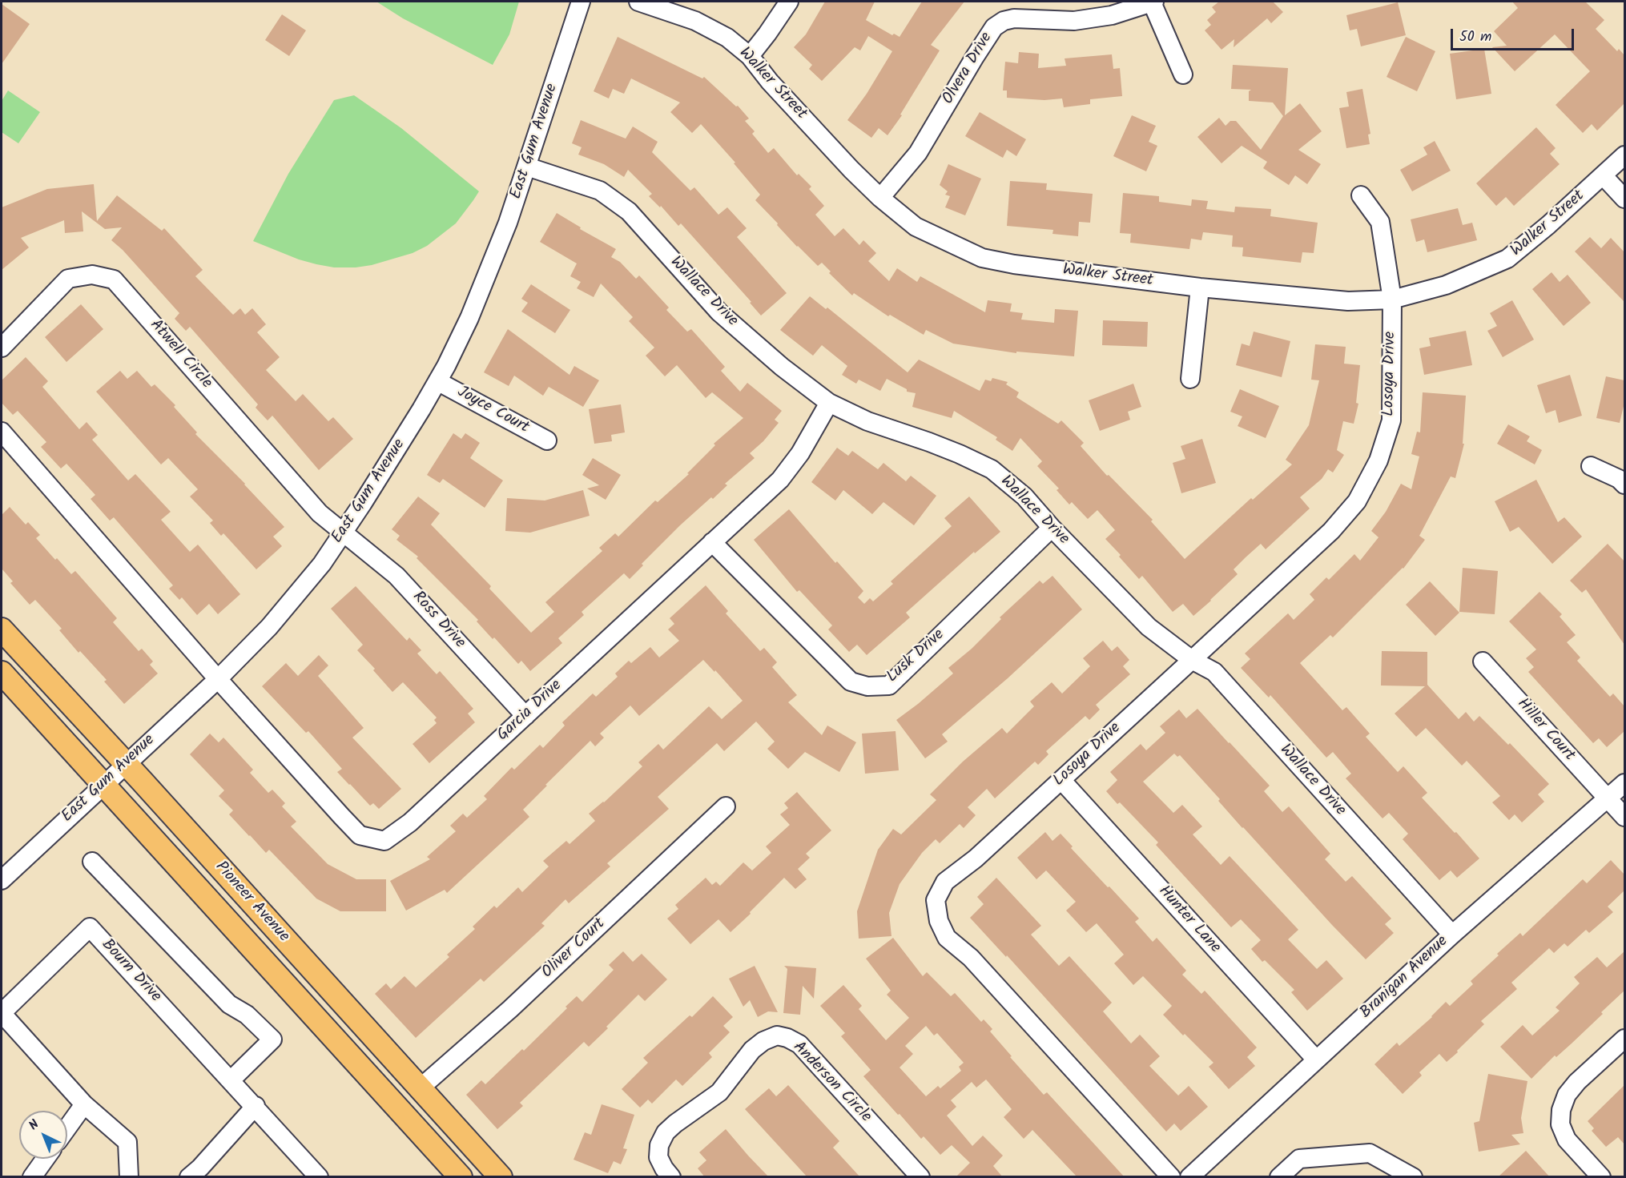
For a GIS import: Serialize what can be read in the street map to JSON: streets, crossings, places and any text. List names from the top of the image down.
{
  "streets": {
    "main road": ["Pioneer Avenue"],
    "street": [
      "Olvera Drive",
      "Walker Street",
      "East Gum Avenue",
      "Wallace Drive",
      "Atwell Circle",
      "Losoya Drive",
      "Joyce Court",
      "Ross Drive",
      "Lusk Drive",
      "Garcia Drive",
      "Hiller Court",
      "Hunter Lane",
      "Oliver Court",
      "Bourn Drive",
      "Branigan Avenue",
      "Anderson Circle"
    ]
  },
  "crossings": [
    ["Olvera Drive", "Walker Street"],
    ["Walker Street", "Losoya Drive"],
    ["East Gum Avenue", "Wallace Drive"],
    ["East Gum Avenue", "Atwell Circle"],
    ["East Gum Avenue", "Joyce Court"],
    ["East Gum Avenue", "Ross Drive"],
    ["East Gum Avenue", "Garcia Drive"],
    ["East Gum Avenue", "Pioneer Avenue"],
    ["Wallace Drive", "Losoya Drive"],
    ["Wallace Drive", "Lusk Drive"],
    ["Wallace Drive", "Garcia Drive"],
    ["Wallace Drive", "Branigan Avenue"],
    ["Atwell Circle", "Ross Drive"],
    ["Losoya Drive", "Hunter Lane"],
    ["Ross Drive", "Garcia Drive"],
    ["Lusk Drive", "Garcia Drive"],
    ["Hiller Court", "Branigan Avenue"],
    ["Pioneer Avenue", "Oliver Court"],
    ["Hunter Lane", "Branigan Avenue"]
  ],
  "scale_bar": "50 m",
  "north": "top left"
}
